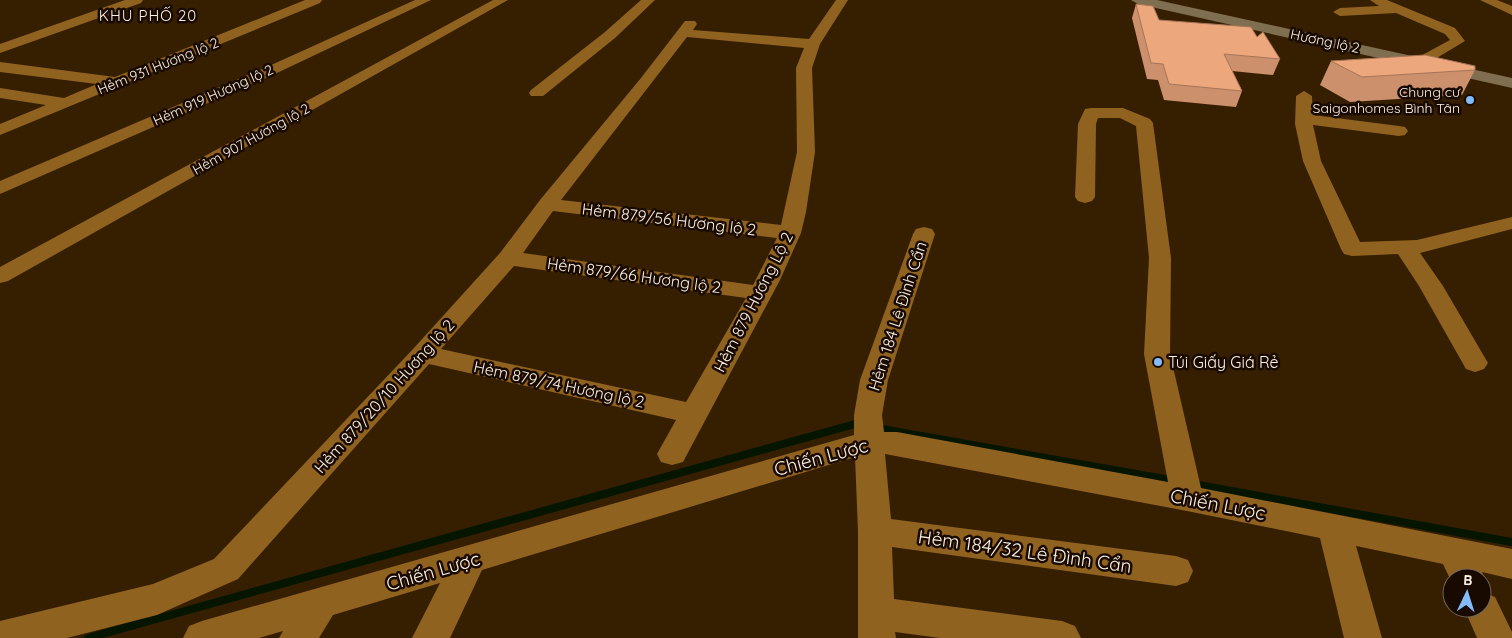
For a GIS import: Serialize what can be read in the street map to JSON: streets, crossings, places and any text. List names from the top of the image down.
{
  "streets": {
    "main road": ["Hương lộ 2"],
    "street": [
      "Hẻm 931 Hương lộ 2",
      "Hẻm 919 Hương lộ 2",
      "Hẻm 907 Hương lộ 2",
      "Hẻm 879/56 Hương lộ 2",
      "Hẻm 879/66 Hương lộ 2",
      "Hẻm 879 Hương Lộ 2",
      "Hẻm 184 Lê Đình Cẩn",
      "Hẻm 879/74 Hương lộ 2",
      "Hẻm 879/20/10 Hương lộ 2",
      "Chiến Lược",
      "Hẻm 184/32 Lê Đình Cẩn"
    ]
  },
  "crossings": [
    ["Hẻm 879/56 Hương lộ 2", "Hẻm 879 Hương Lộ 2"],
    ["Hẻm 879/56 Hương lộ 2", "Hẻm 879/20/10 Hương lộ 2"],
    ["Hẻm 879/66 Hương lộ 2", "Hẻm 879 Hương Lộ 2"],
    ["Hẻm 879/66 Hương lộ 2", "Hẻm 879/20/10 Hương lộ 2"],
    ["Hẻm 879 Hương Lộ 2", "Hẻm 879/74 Hương lộ 2"],
    ["Hẻm 879 Hương Lộ 2", "Hẻm 879/20/10 Hương lộ 2"],
    ["Hẻm 184 Lê Đình Cẩn", "Chiến Lược"],
    ["Hẻm 184 Lê Đình Cẩn", "Hẻm 184/32 Lê Đình Cẩn"],
    ["Hẻm 879/74 Hương lộ 2", "Hẻm 879/20/10 Hương lộ 2"]
  ],
  "districts": ["KHU PHỐ 20"],
  "places": ["Chung cư Saigonhomes Bình Tân", "Túi Giấy Giá Rẻ"],
  "north": "top"
}
